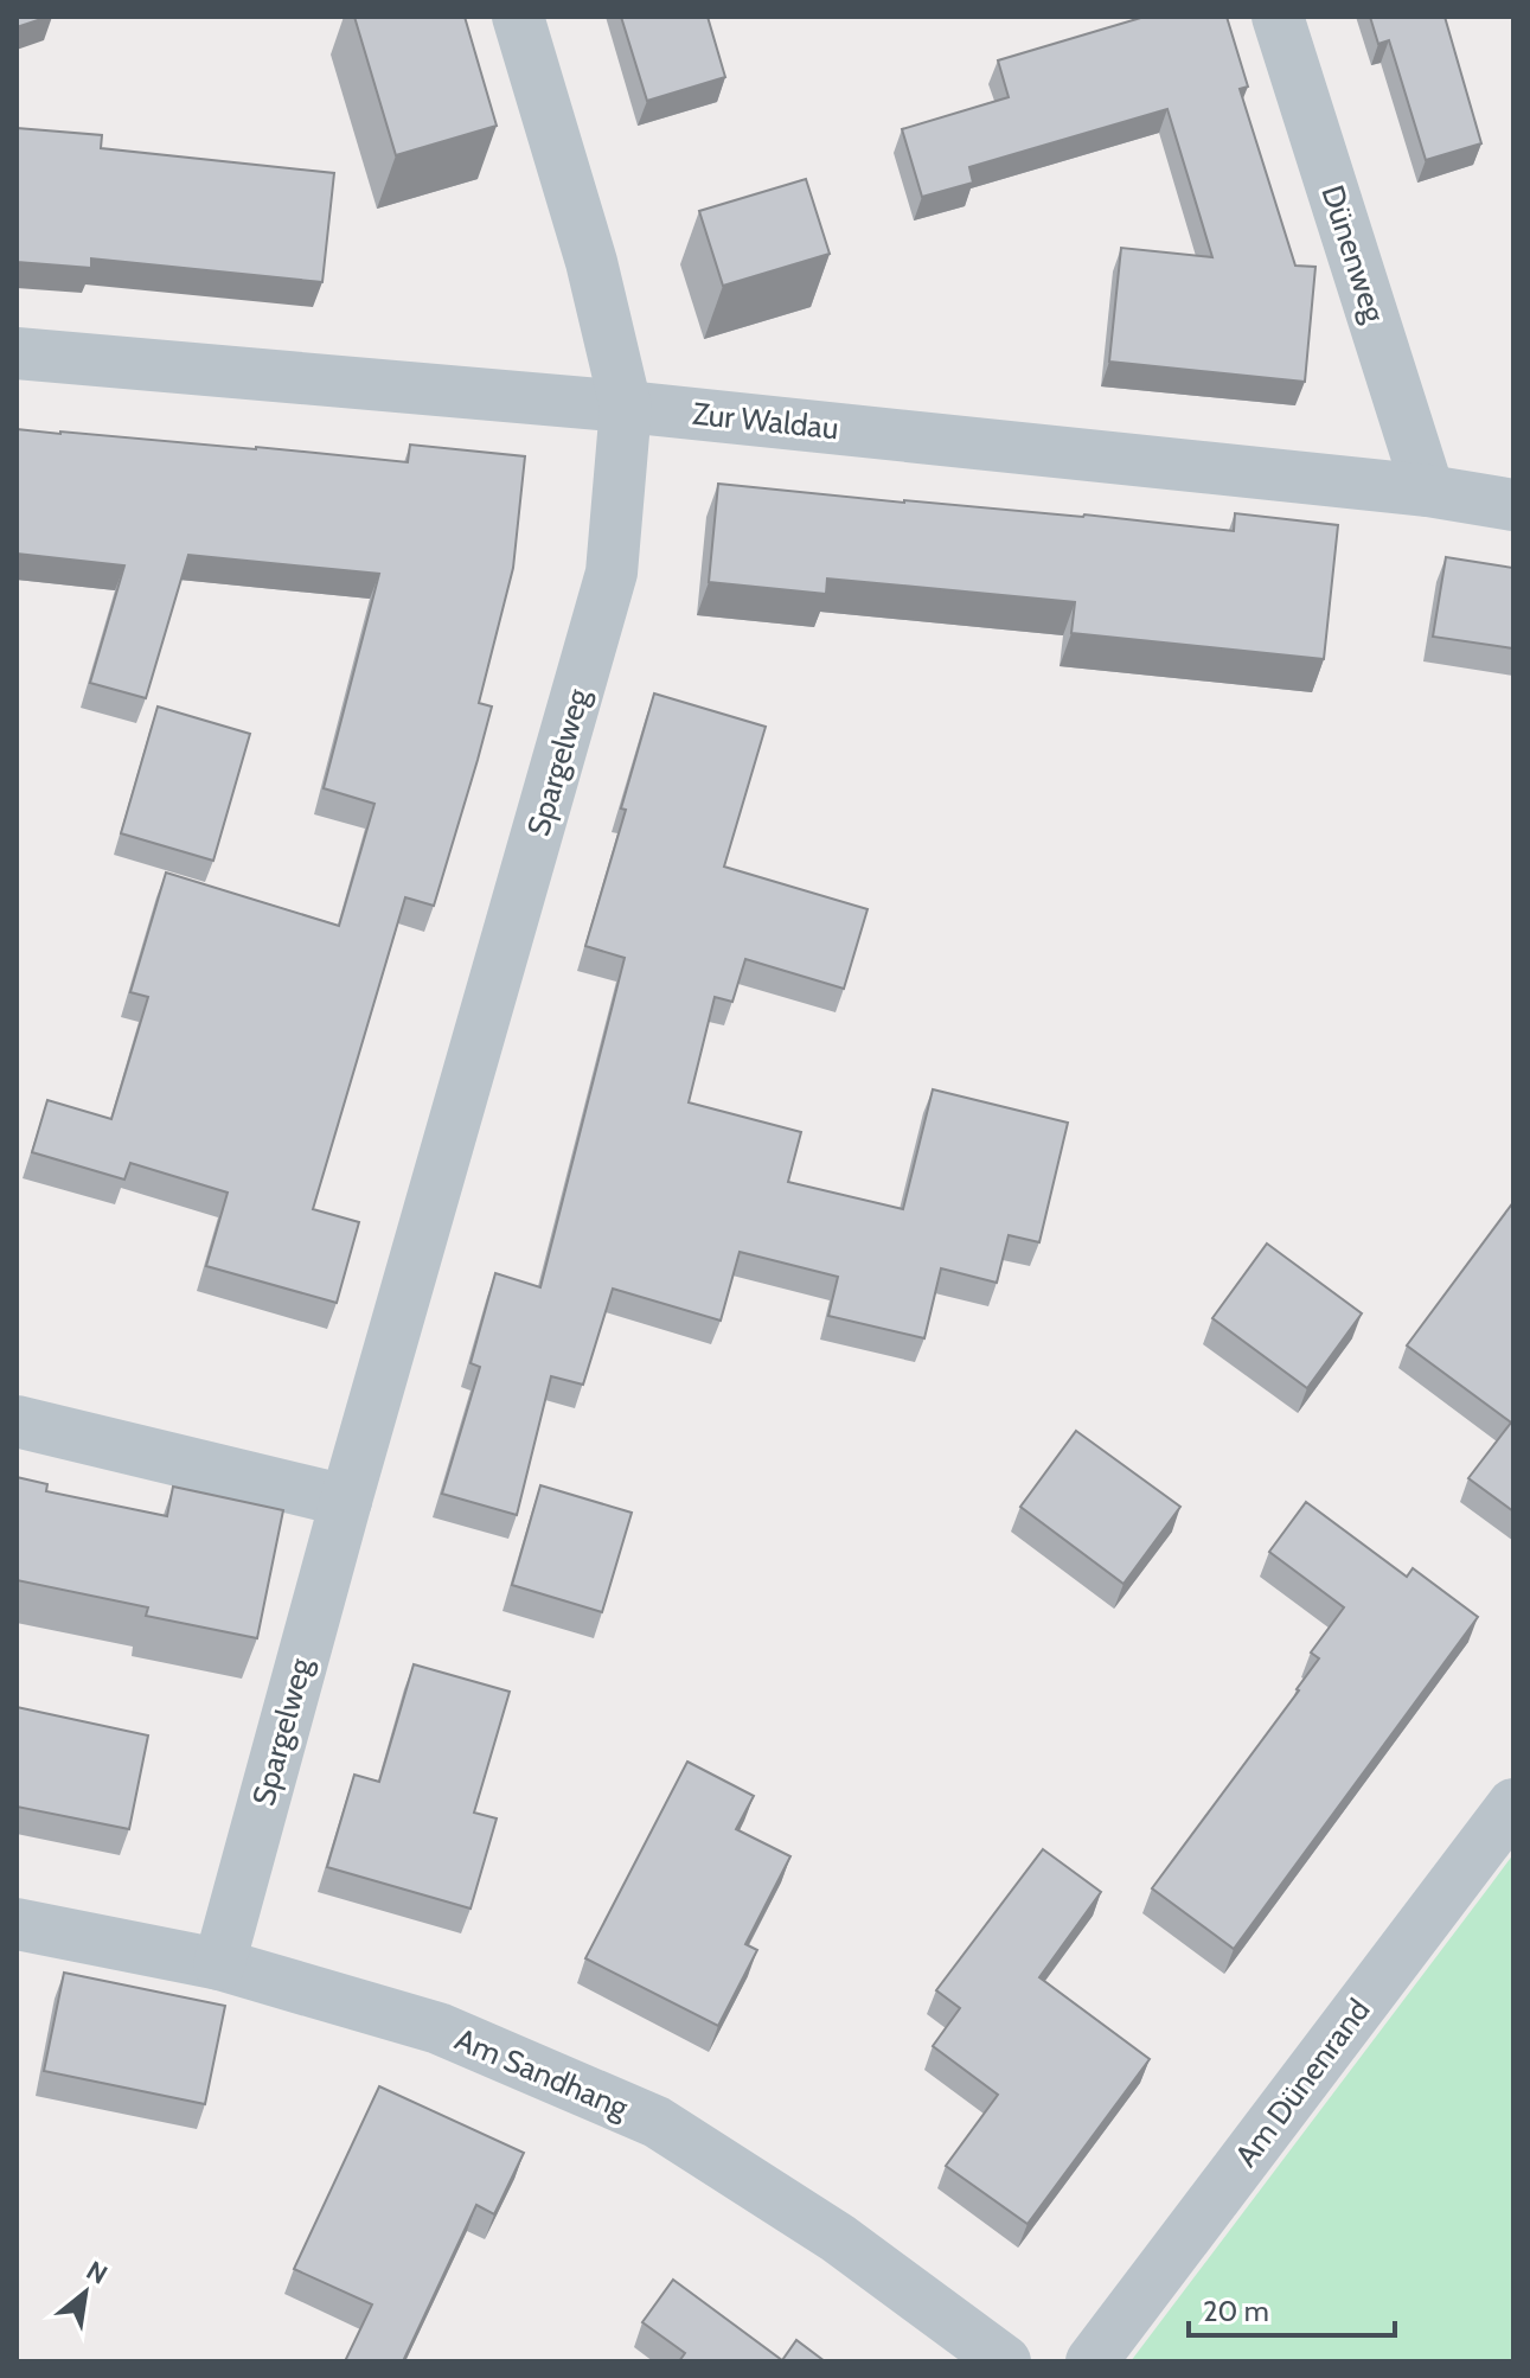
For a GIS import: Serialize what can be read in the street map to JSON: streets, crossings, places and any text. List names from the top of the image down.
{
  "streets": {
    "street": [
      "Dünenweg",
      "Zur Waldau",
      "Spargelweg",
      "Am Sandhang",
      "Am Dünenrand"
    ]
  },
  "crossings": [
    ["Dünenweg", "Zur Waldau"],
    ["Zur Waldau", "Spargelweg"],
    ["Spargelweg", "Am Sandhang"]
  ],
  "scale_bar": "20 m",
  "north": "top right"
}
